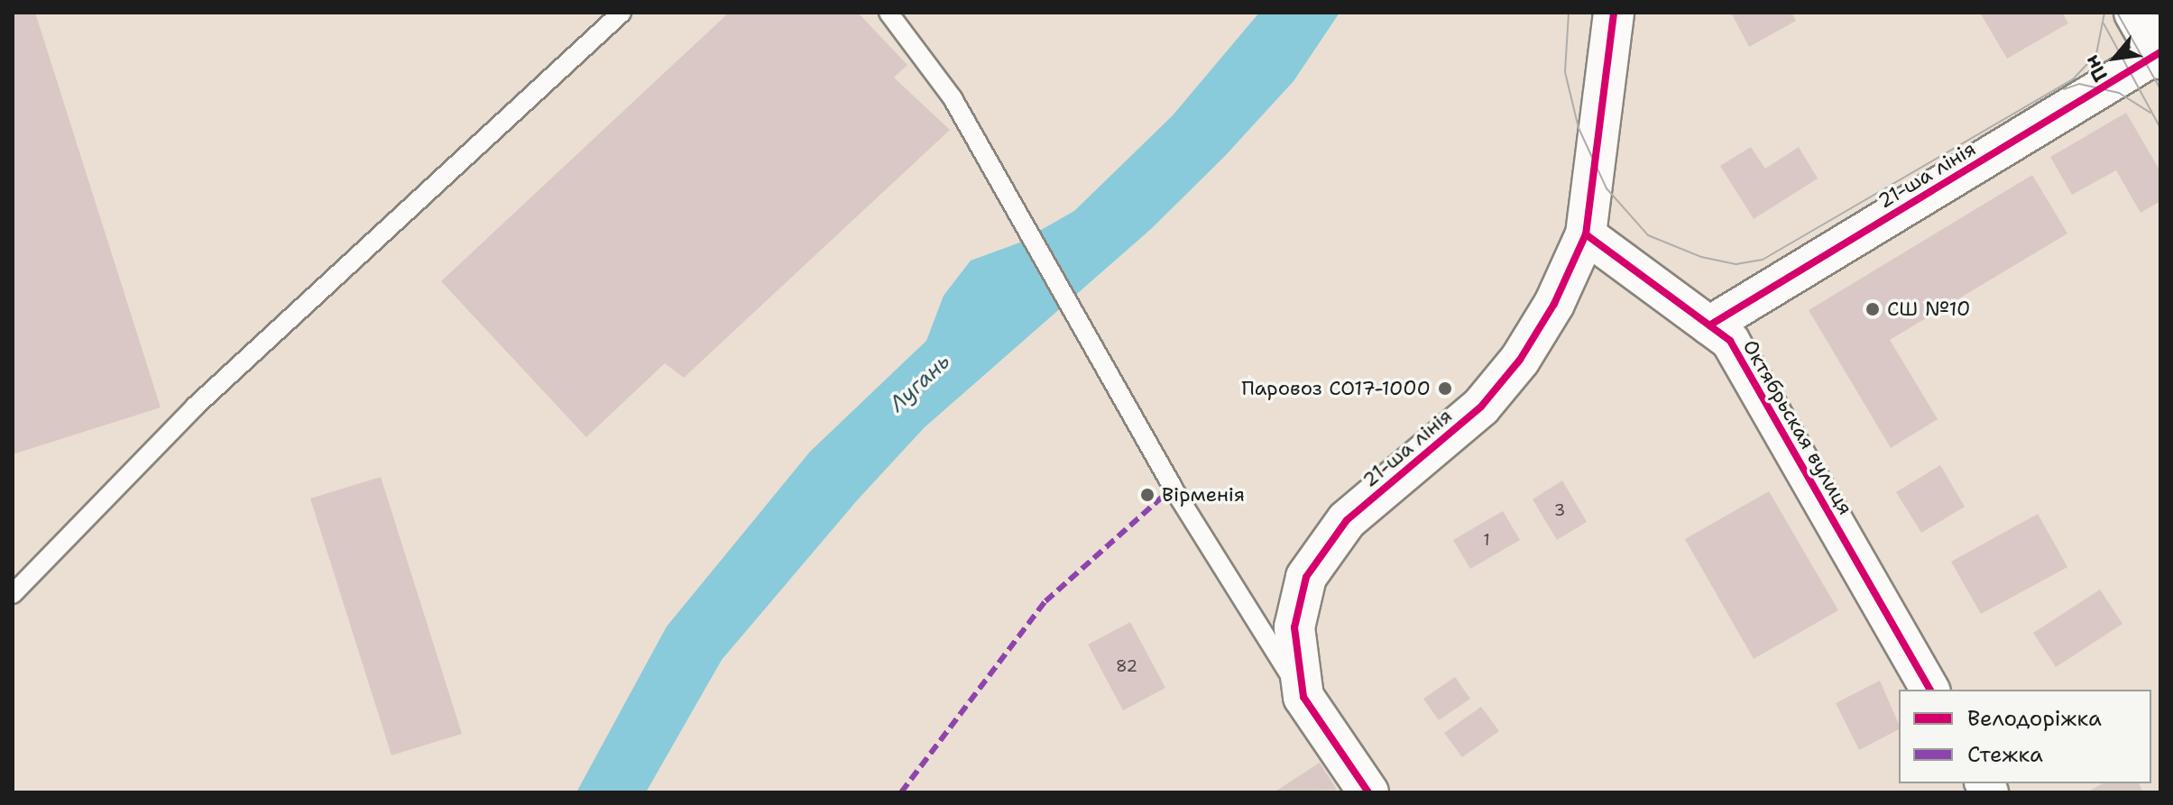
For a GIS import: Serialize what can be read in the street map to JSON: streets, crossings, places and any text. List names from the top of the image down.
{
  "streets": {
    "street": ["21-ша лінія", "Октябрьская вулиця"]
  },
  "crossings": [
    ["21-ша лінія", "Октябрьская вулиця"]
  ],
  "water": ["Лугань"],
  "places": ["СШ №10", "Паровоз СО17-1000", "Вірменія"],
  "house_numbers": ["3", "1", "82"],
  "legend": ["Велодоріжка", "Стежка"],
  "north": "bottom left"
}
